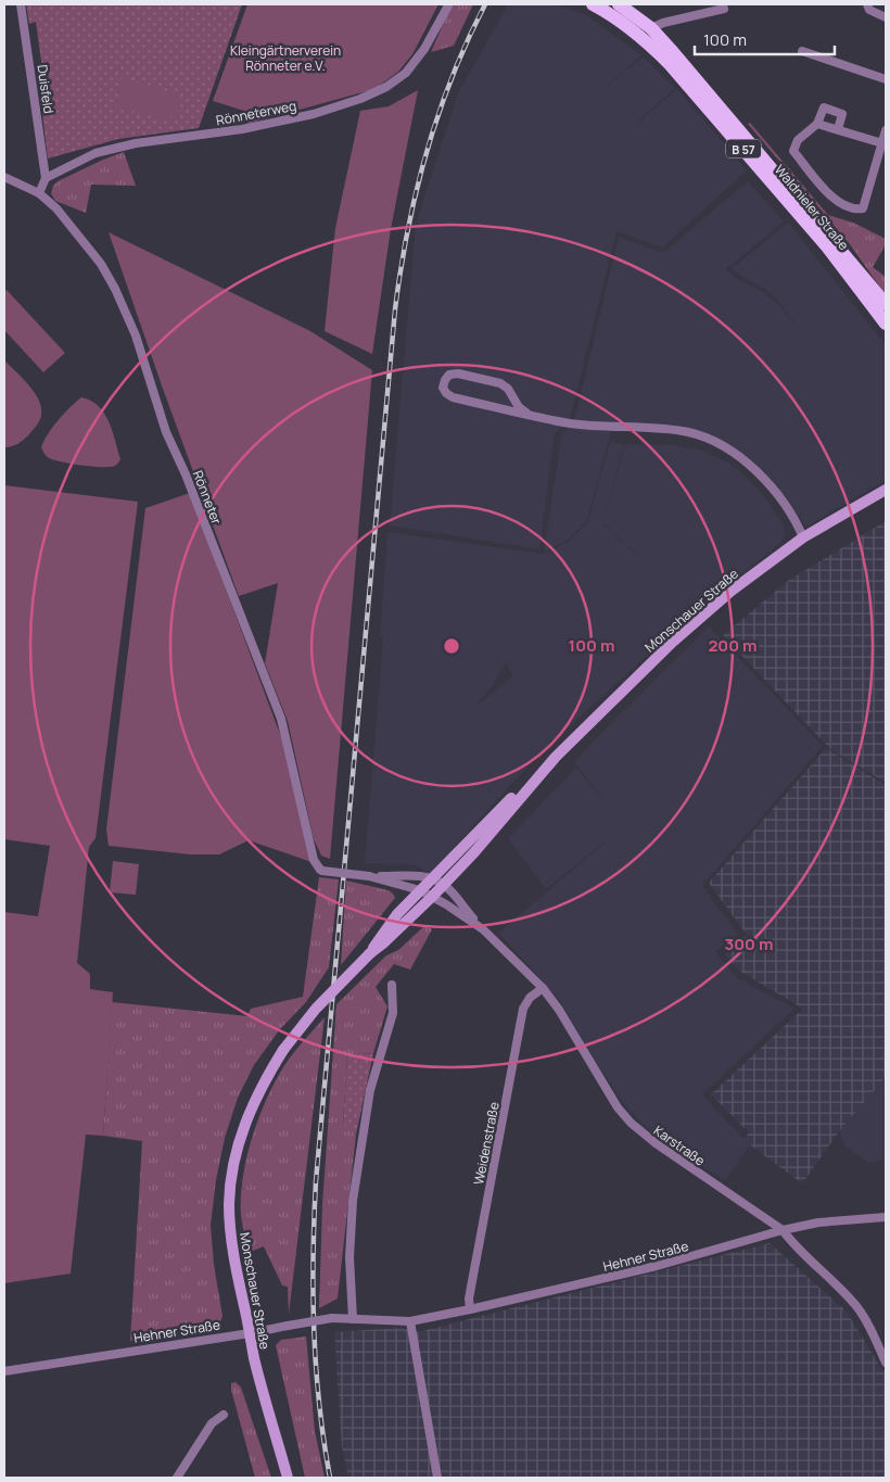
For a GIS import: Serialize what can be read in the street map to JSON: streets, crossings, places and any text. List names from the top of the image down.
{
  "streets": {
    "main road": ["B 57", "Waldnieler Straße", "Monschauer Straße"],
    "street": [
      "Duisfeld",
      "Rönneterweg",
      "Rönneter",
      "Weidenstraße",
      "Karstraße",
      "Hehner Straße"
    ]
  },
  "crossings": [
    ["Duisfeld", "Rönneterweg"],
    ["Rönneter", "Karstraße"],
    ["Monschauer Straße", "Karstraße"],
    ["Monschauer Straße", "Hehner Straße"],
    ["Weidenstraße", "Karstraße"],
    ["Weidenstraße", "Hehner Straße"],
    ["Karstraße", "Hehner Straße"]
  ],
  "parks": ["Kleingärtnerverein Rönneter e.V."],
  "scale_bar": "100 m",
  "rings": ["100 m", "200 m", "300 m"]
}
